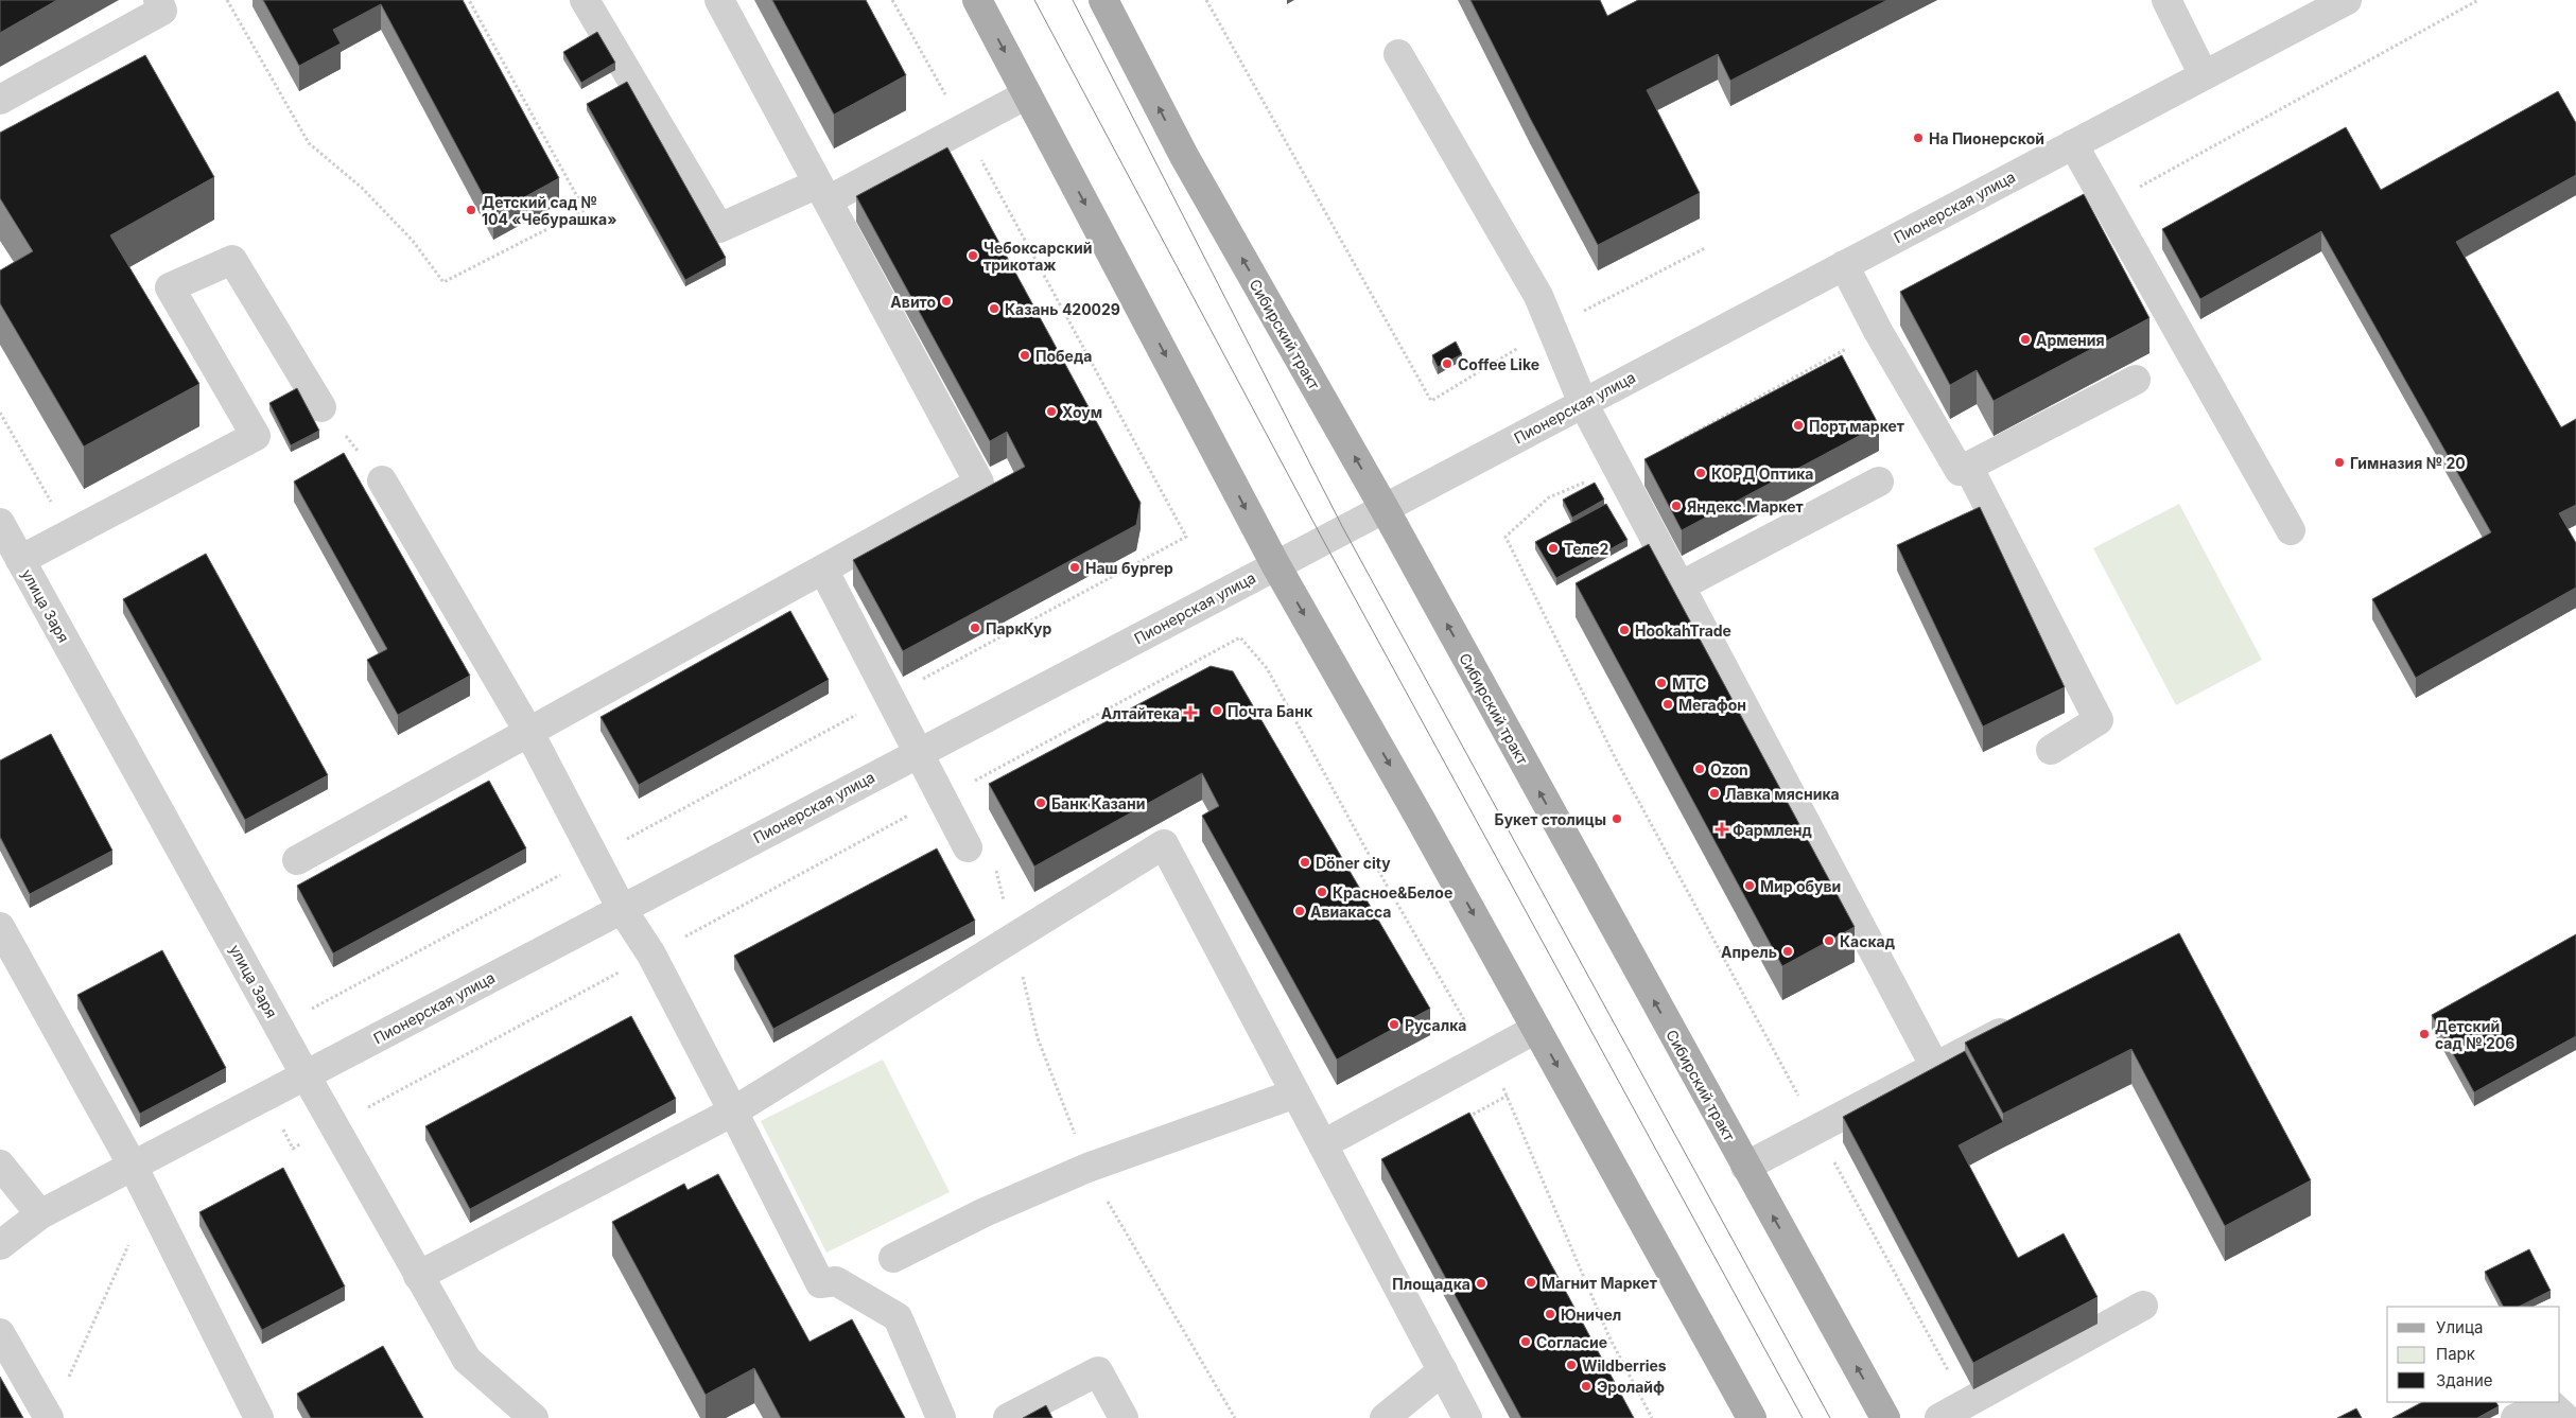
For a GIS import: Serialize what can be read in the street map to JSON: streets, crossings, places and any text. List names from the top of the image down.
{
  "streets": {
    "main road": ["Сибирский тракт"],
    "street": ["Пионерская улица", "улица Заря"]
  },
  "crossings": [
    ["Пионерская улица", "Сибирский тракт"],
    ["Пионерская улица", "улица Заря"]
  ],
  "places": {
    "other": [
      "На Пионерской",
      "Детский сад № 104 «Чебурашка»",
      "Чебоксарский трикотаж",
      "Авито",
      "Казань 420029",
      "Армения",
      "Победа",
      "Coffee Like",
      "Хоум",
      "Порт маркет",
      "Гимназия № 20",
      "КОРД Оптика",
      "Яндекс.Маркет",
      "Теле2",
      "Наш бургер",
      "ПаркКур",
      "HookahTrade",
      "МТС",
      "Мегафон",
      "Почта Банк",
      "Ozon",
      "Лавка мясника",
      "Банк Казани",
      "Букет столицы",
      "Döner city",
      "Мир обуви",
      "Красное&Белое",
      "Авиакасса",
      "Каскад",
      "Апрель",
      "Русалка",
      "Детский сад № 206",
      "Магнит Маркет",
      "Площадка",
      "Юничел",
      "Согласие",
      "Wildberries",
      "Эролайф"
    ],
    "health": ["Алтайтека", "Фармленд"]
  },
  "legend": ["Улица", "Парк", "Здание"]
}
